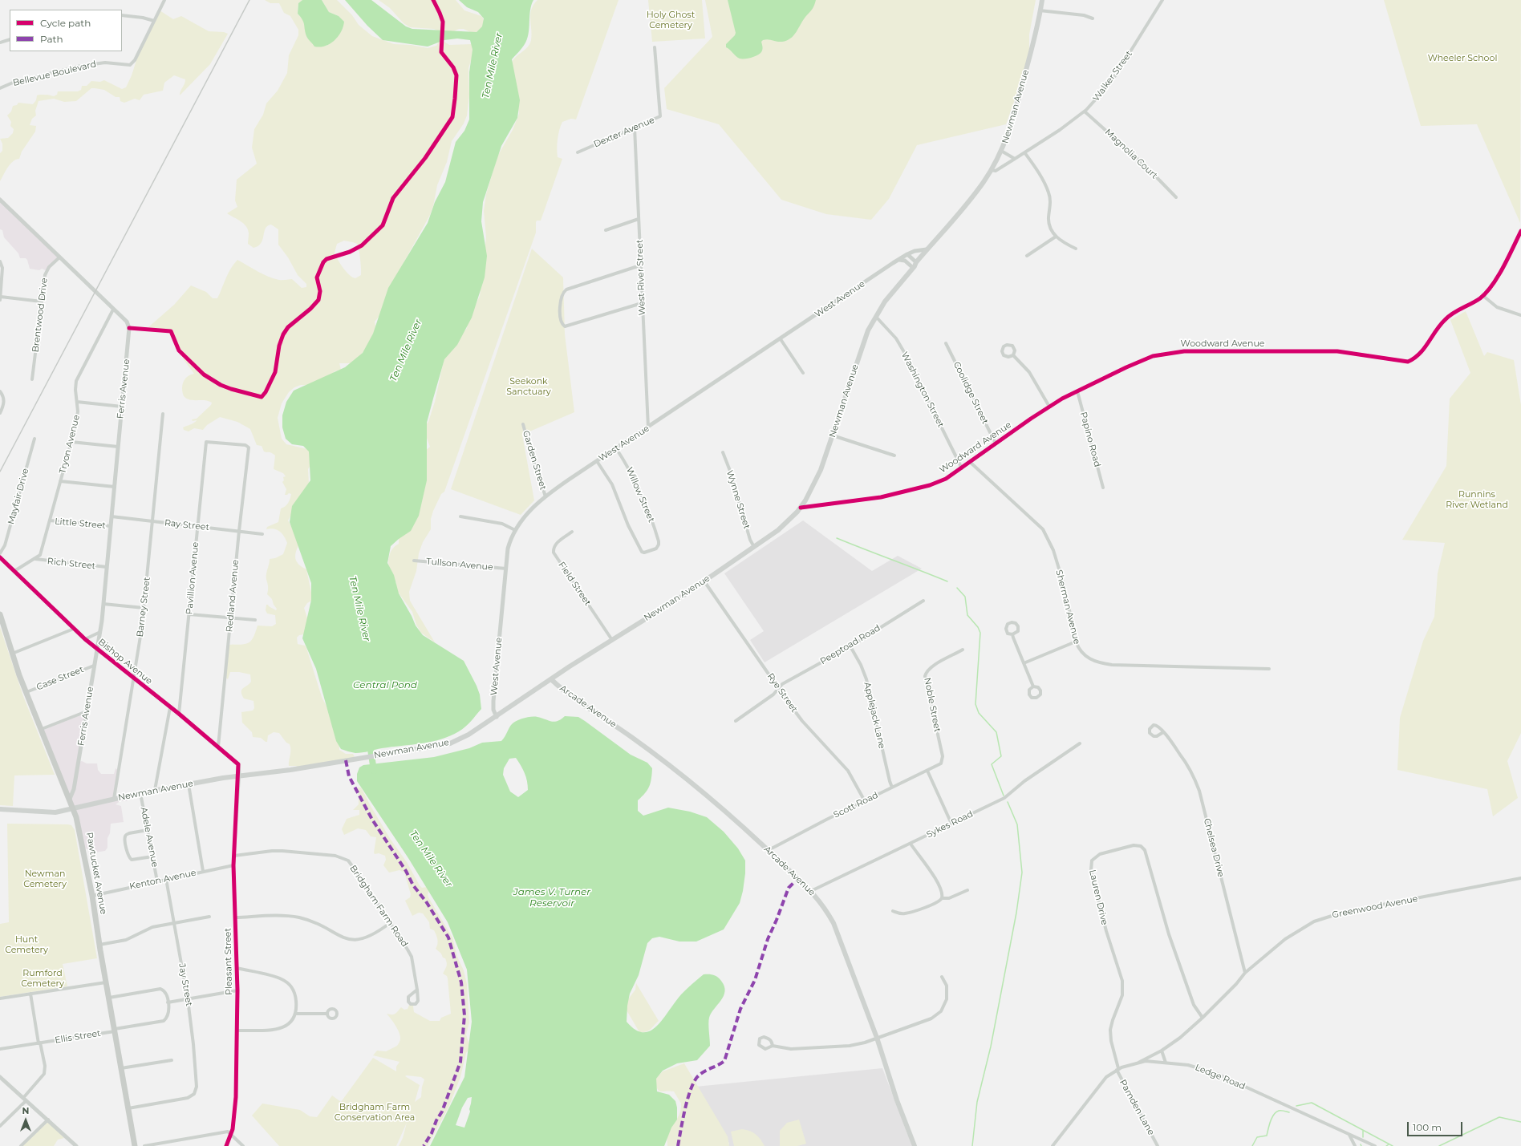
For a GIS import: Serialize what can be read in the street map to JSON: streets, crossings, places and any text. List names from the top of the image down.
{
  "streets": {
    "main road": ["Newman Avenue", "Arcade Avenue", "Pawtucket Avenue"],
    "street": [
      "Bellevue Boulevard",
      "Walker Street",
      "Dexter Avenue",
      "Magnolia Court",
      "West River Street",
      "West Avenue",
      "Brentwood Drive",
      "Woodward Avenue",
      "Ferris Avenue",
      "Washington Street",
      "Coolidge Street",
      "Papino Road",
      "Tryon Avenue",
      "Garden Street",
      "Willow Street",
      "Mayfair Drive",
      "Wynne Street",
      "Little Street",
      "Ray Street",
      "Rich Street",
      "Tullson Avenue",
      "Pavillion Avenue",
      "Field Street",
      "Redland Avenue",
      "Barney Street",
      "Sherman Avenue",
      "Peeptoad Road",
      "Bishop Avenue",
      "Case Street",
      "Rye Street",
      "Noble Street",
      "Applejack Lane",
      "Scott Road",
      "Sykes Road",
      "Adele Avenue",
      "Chelsea Drive",
      "Kenton Avenue",
      "Lauren Drive",
      "Bridgham Farm Road",
      "Greenwood Avenue",
      "Pleasant Street",
      "Jay Street",
      "Ellis Street",
      "Ledge Road",
      "Pamden Lane"
    ]
  },
  "crossings": [
    ["Walker Street", "Newman Avenue"],
    ["Walker Street", "Magnolia Court"],
    ["Newman Avenue", "West Avenue"],
    ["Newman Avenue", "Woodward Avenue"],
    ["Newman Avenue", "Washington Street"],
    ["Newman Avenue", "Wynne Street"],
    ["Newman Avenue", "Field Street"],
    ["Newman Avenue", "Barney Street"],
    ["Newman Avenue", "Bishop Avenue"],
    ["Newman Avenue", "Rye Street"],
    ["Newman Avenue", "Arcade Avenue"],
    ["Newman Avenue", "Adele Avenue"],
    ["Newman Avenue", "Pawtucket Avenue"],
    ["Newman Avenue", "Pleasant Street"],
    ["Dexter Avenue", "West River Street"],
    ["West River Street", "West Avenue"],
    ["West Avenue", "Garden Street"],
    ["West Avenue", "Willow Street"],
    ["West Avenue", "Tullson Avenue"],
    ["Brentwood Drive", "Ferris Avenue"],
    ["Woodward Avenue", "Washington Street"],
    ["Woodward Avenue", "Coolidge Street"],
    ["Woodward Avenue", "Papino Road"],
    ["Woodward Avenue", "Sherman Avenue"],
    ["Ferris Avenue", "Tryon Avenue"],
    ["Ferris Avenue", "Little Street"],
    ["Ferris Avenue", "Ray Street"],
    ["Ferris Avenue", "Rich Street"],
    ["Ferris Avenue", "Bishop Avenue"],
    ["Ferris Avenue", "Case Street"],
    ["Ferris Avenue", "Pawtucket Avenue"],
    ["Tryon Avenue", "Little Street"],
    ["Tryon Avenue", "Rich Street"],
    ["Ray Street", "Pavillion Avenue"],
    ["Ray Street", "Redland Avenue"],
    ["Ray Street", "Barney Street"],
    ["Pavillion Avenue", "Redland Avenue"],
    ["Pavillion Avenue", "Bishop Avenue"],
    ["Redland Avenue", "Bishop Avenue"],
    ["Barney Street", "Bishop Avenue"],
    ["Peeptoad Road", "Rye Street"],
    ["Peeptoad Road", "Applejack Lane"],
    ["Bishop Avenue", "Pleasant Street"],
    ["Case Street", "Pawtucket Avenue"],
    ["Rye Street", "Scott Road"],
    ["Noble Street", "Scott Road"],
    ["Arcade Avenue", "Scott Road"],
    ["Arcade Avenue", "Sykes Road"],
    ["Applejack Lane", "Scott Road"],
    ["Adele Avenue", "Kenton Avenue"],
    ["Chelsea Drive", "Greenwood Avenue"],
    ["Pawtucket Avenue", "Kenton Avenue"],
    ["Pawtucket Avenue", "Jay Street"],
    ["Pawtucket Avenue", "Ellis Street"],
    ["Kenton Avenue", "Pleasant Street"],
    ["Kenton Avenue", "Jay Street"],
    ["Lauren Drive", "Greenwood Avenue"],
    ["Lauren Drive", "Ledge Road"],
    ["Lauren Drive", "Pamden Lane"],
    ["Bridgham Farm Road", "Pleasant Street"],
    ["Greenwood Avenue", "Ledge Road"],
    ["Ledge Road", "Pamden Lane"]
  ],
  "water": ["Ten Mile River", "Central Pond", "James V. Turner Reservoir"],
  "parks": [
    "Holy Ghost Cemetery",
    "Wheeler School",
    "Seekonk Sanctuary",
    "Runnins River Wetland",
    "Newman Cemetery",
    "Hunt Cemetery",
    "Rumford Cemetery",
    "Bridgham Farm Conservation Area"
  ],
  "legend": ["Cycle path", "Path"],
  "scale_bar": "100 m",
  "north": "top"
}
